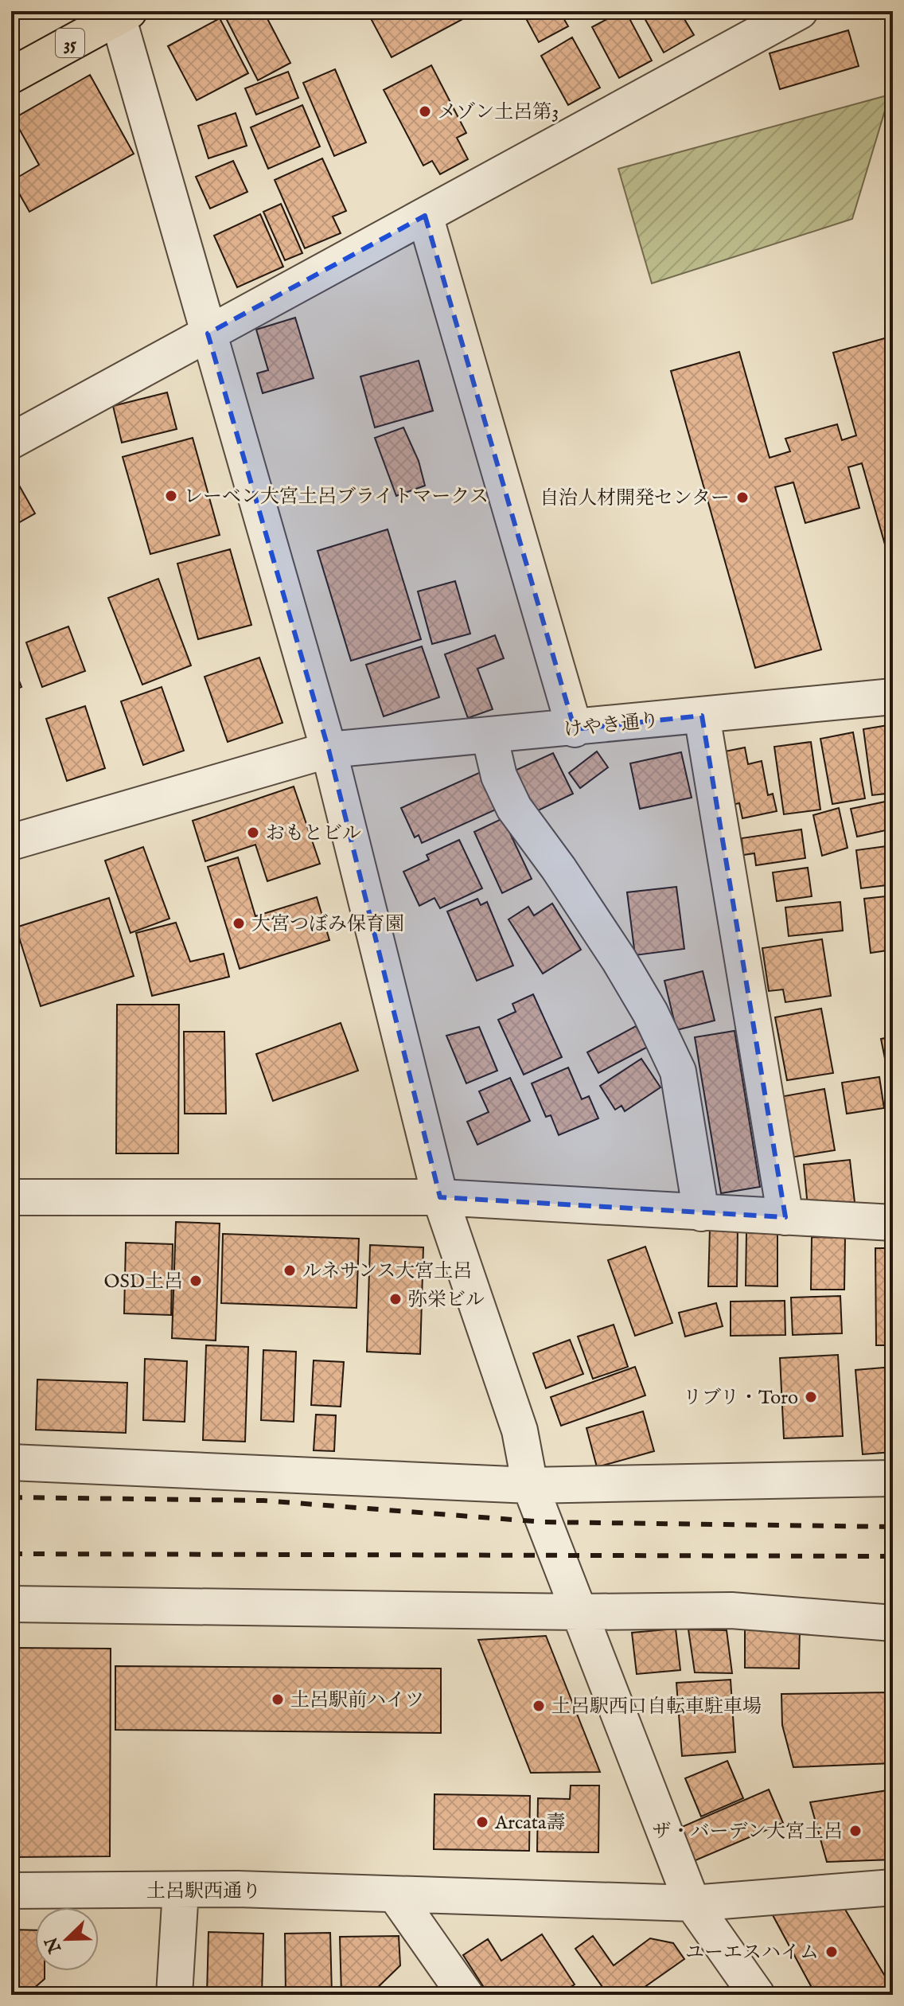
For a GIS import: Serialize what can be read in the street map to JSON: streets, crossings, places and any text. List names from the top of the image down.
{
  "streets": {
    "main road": ["35"],
    "street": ["けやき通り", "土呂駅西通り"]
  },
  "places": [
    "メゾン土呂第3",
    "レーベン大宮土呂ブライトマークス",
    "自治人材開発センター",
    "おもとビル",
    "大宮つぼみ保育園",
    "ルネサンス大宮土呂",
    "OSD土呂",
    "弥栄ビル",
    "リブリ・Toro",
    "土呂駅前ハイツ",
    "土呂駅西口自転車駐車場",
    "Arcata壽",
    "ザ・バーデン大宮土呂",
    "ユーエスハイム"
  ],
  "north": "bottom left"
}
